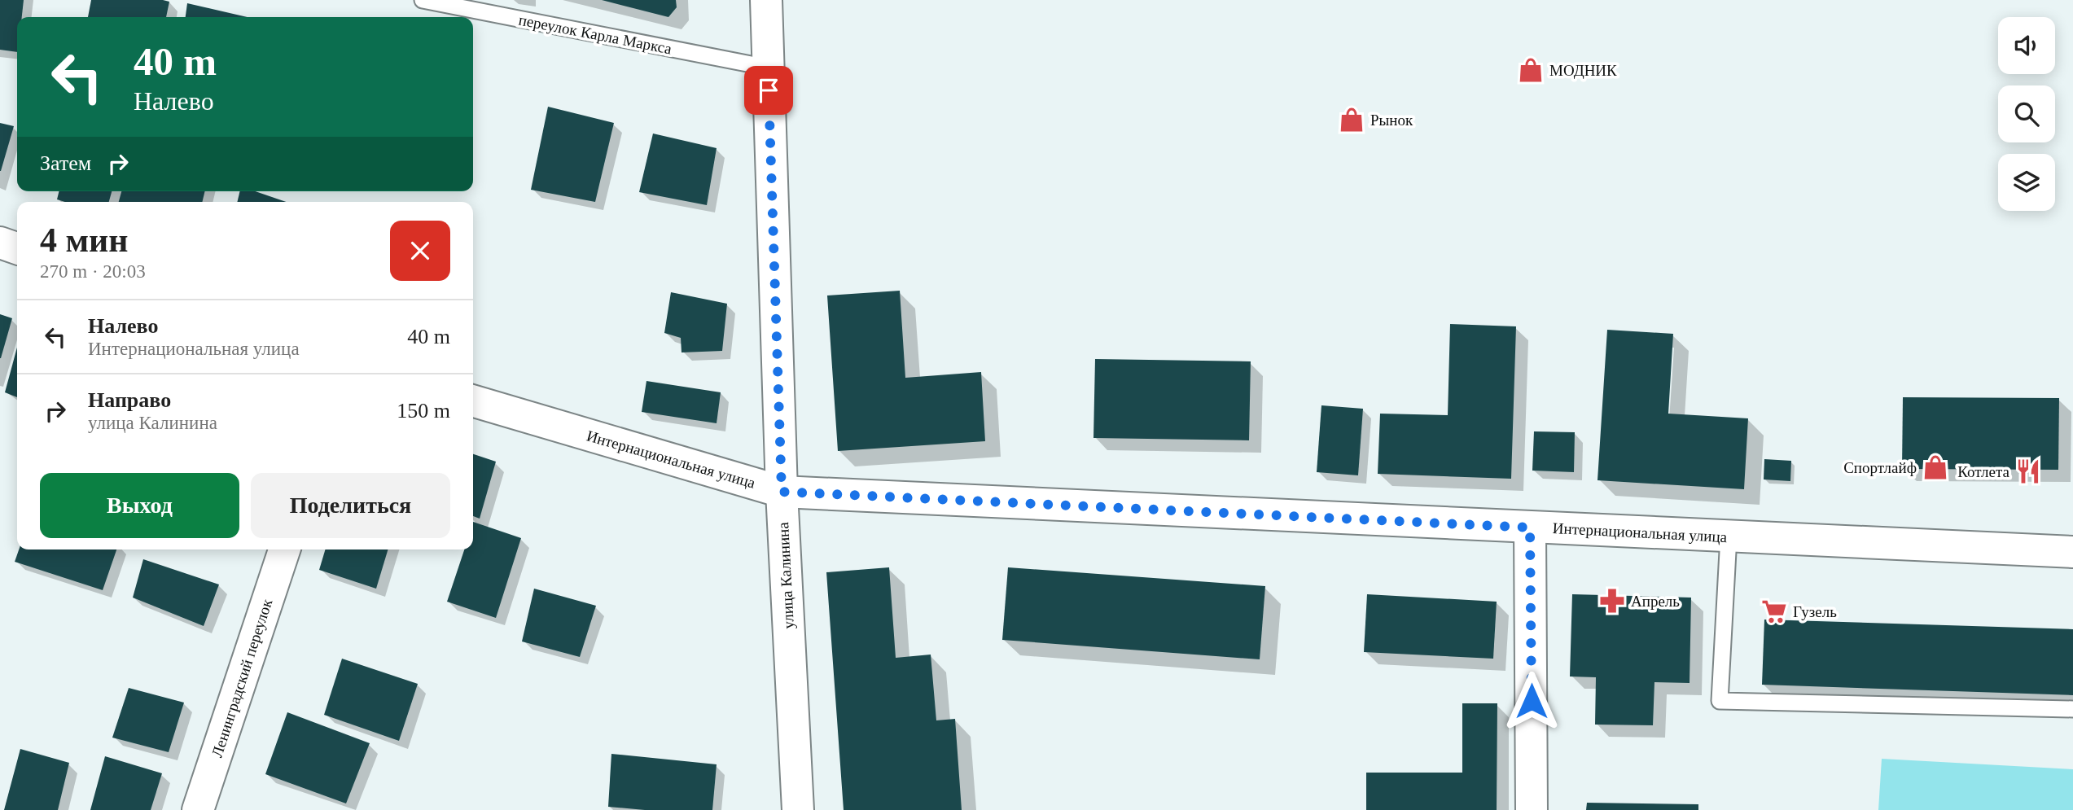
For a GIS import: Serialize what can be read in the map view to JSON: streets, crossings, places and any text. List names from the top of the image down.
{
  "streets": {
    "street": ["Интернациональная улица", "улица Калинина", "Ленинградский переулок"],
    "lane": ["переулок Карла Маркса"]
  },
  "crossings": [
    ["переулок Карла Маркса", "улица Калинина"],
    ["Интернациональная улица", "улица Калинина"]
  ],
  "places": {
    "shop": ["МОДНИК", "Рынок", "Спортлайф"],
    "restaurant": ["Котлета"],
    "pharmacy": ["Апрель"],
    "supermarket": ["Гузель"]
  },
  "page": {
    "turn": ["40 m", "Налево"],
    "then": "Затем",
    "heading": ["4 мин", "270 m · 20:03"],
    "list": [
      {
        "name": "Налево",
        "note": "Интернациональная улица",
        "value": "40 m"
      },
      {
        "name": "Направо",
        "note": "улица Калинина",
        "value": "150 m"
      }
    ],
    "buttons": ["Выход", "Поделиться"]
  }
}
